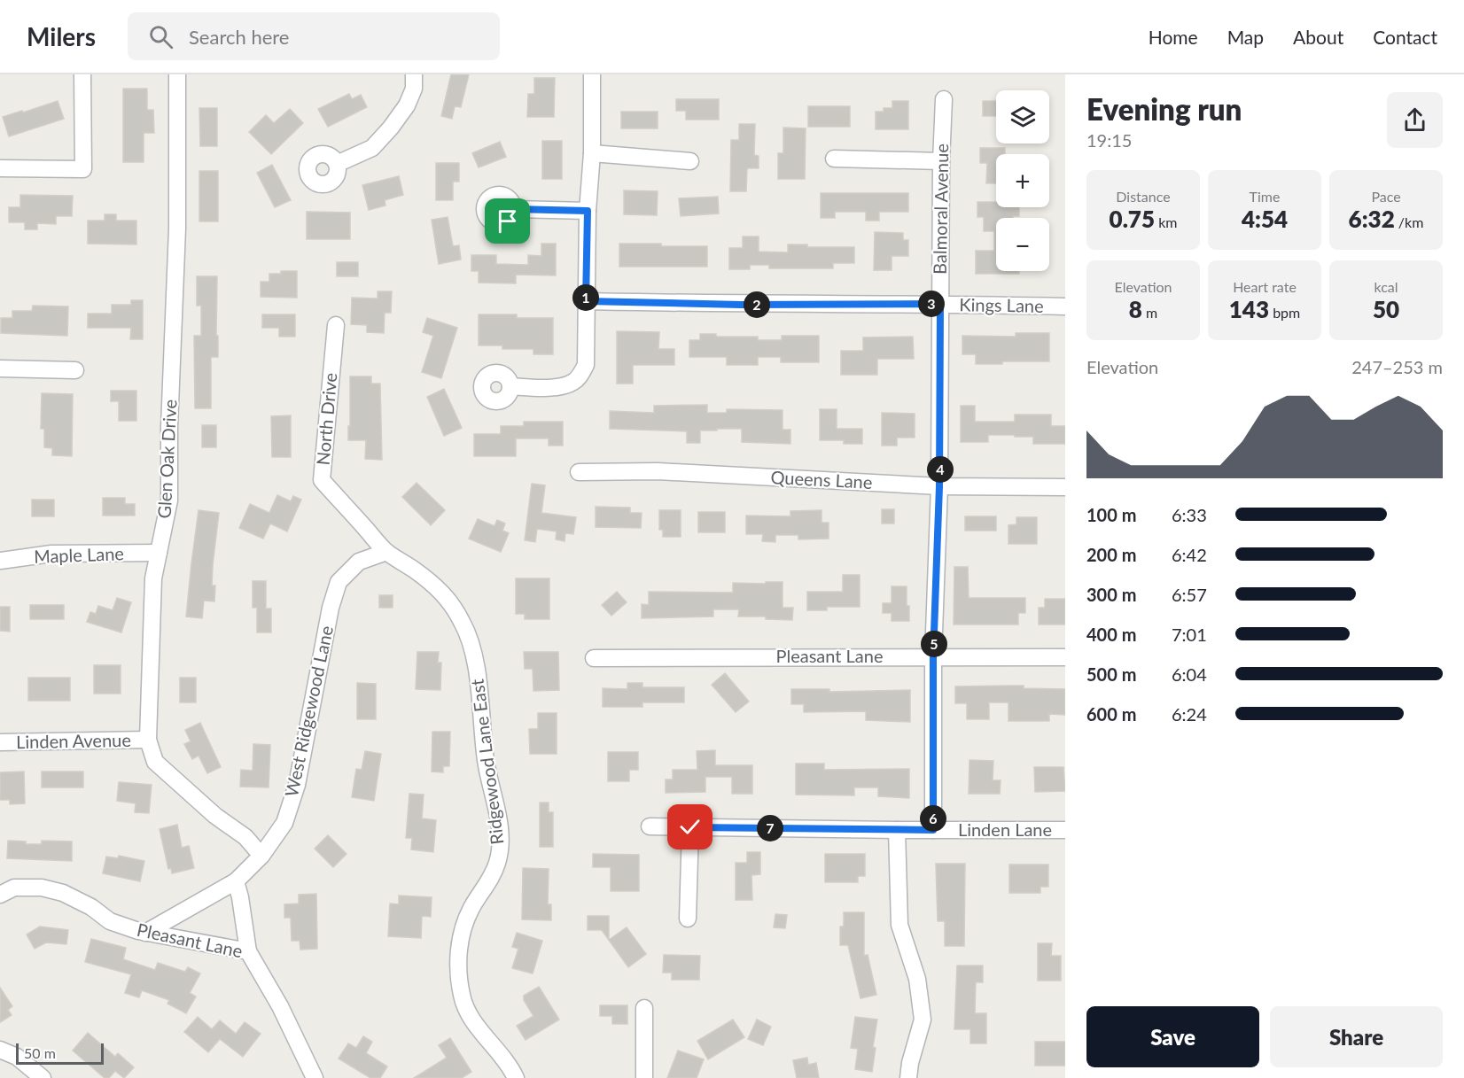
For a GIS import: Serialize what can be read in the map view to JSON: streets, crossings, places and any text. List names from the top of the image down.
{
  "streets": {
    "street": [
      "Balmoral Avenue",
      "Kings Lane",
      "North Drive",
      "Glen Oak Drive",
      "Queens Lane",
      "Maple Lane",
      "Pleasant Lane",
      "West Ridgewood Lane",
      "Linden Avenue",
      "Ridgewood Lane East",
      "Linden Lane"
    ]
  },
  "crossings": [
    ["Balmoral Avenue", "Kings Lane"],
    ["Balmoral Avenue", "Queens Lane"],
    ["Balmoral Avenue", "Pleasant Lane"],
    ["Balmoral Avenue", "Linden Lane"],
    ["North Drive", "West Ridgewood Lane"],
    ["North Drive", "Ridgewood Lane East"],
    ["Glen Oak Drive", "Maple Lane"],
    ["Glen Oak Drive", "West Ridgewood Lane"],
    ["Glen Oak Drive", "Linden Avenue"],
    ["Pleasant Lane", "West Ridgewood Lane"],
    ["West Ridgewood Lane", "Ridgewood Lane East"]
  ],
  "scale_bar": "50 m",
  "page": {
    "header": "Milers",
    "search": "Search here",
    "nav": [
      "Home",
      "Map",
      "About",
      "Contact"
    ],
    "heading": ["Evening run", "19:15"],
    "map_buttons": ["+", "−"],
    "stats": [
      ["Distance", "0.75 km"],
      ["Time", "4:54"],
      ["Pace", "6:32 /km"],
      ["Elevation", "8 m"],
      ["Heart rate", "143 bpm"],
      ["kcal", "50"]
    ],
    "pins": [
      "1",
      "3",
      "2",
      "4",
      "5",
      "6",
      "7"
    ],
    "chart": ["Elevation", "247–253 m"],
    "list": [
      {
        "name": "100 m",
        "note": "6:33"
      },
      {
        "name": "200 m",
        "note": "6:42"
      },
      {
        "name": "300 m",
        "note": "6:57"
      },
      {
        "name": "400 m",
        "note": "7:01"
      },
      {
        "name": "500 m",
        "note": "6:04"
      },
      {
        "name": "600 m",
        "note": "6:24"
      }
    ],
    "buttons": ["Save", "Share"],
    "scale": "50 m"
  }
}
